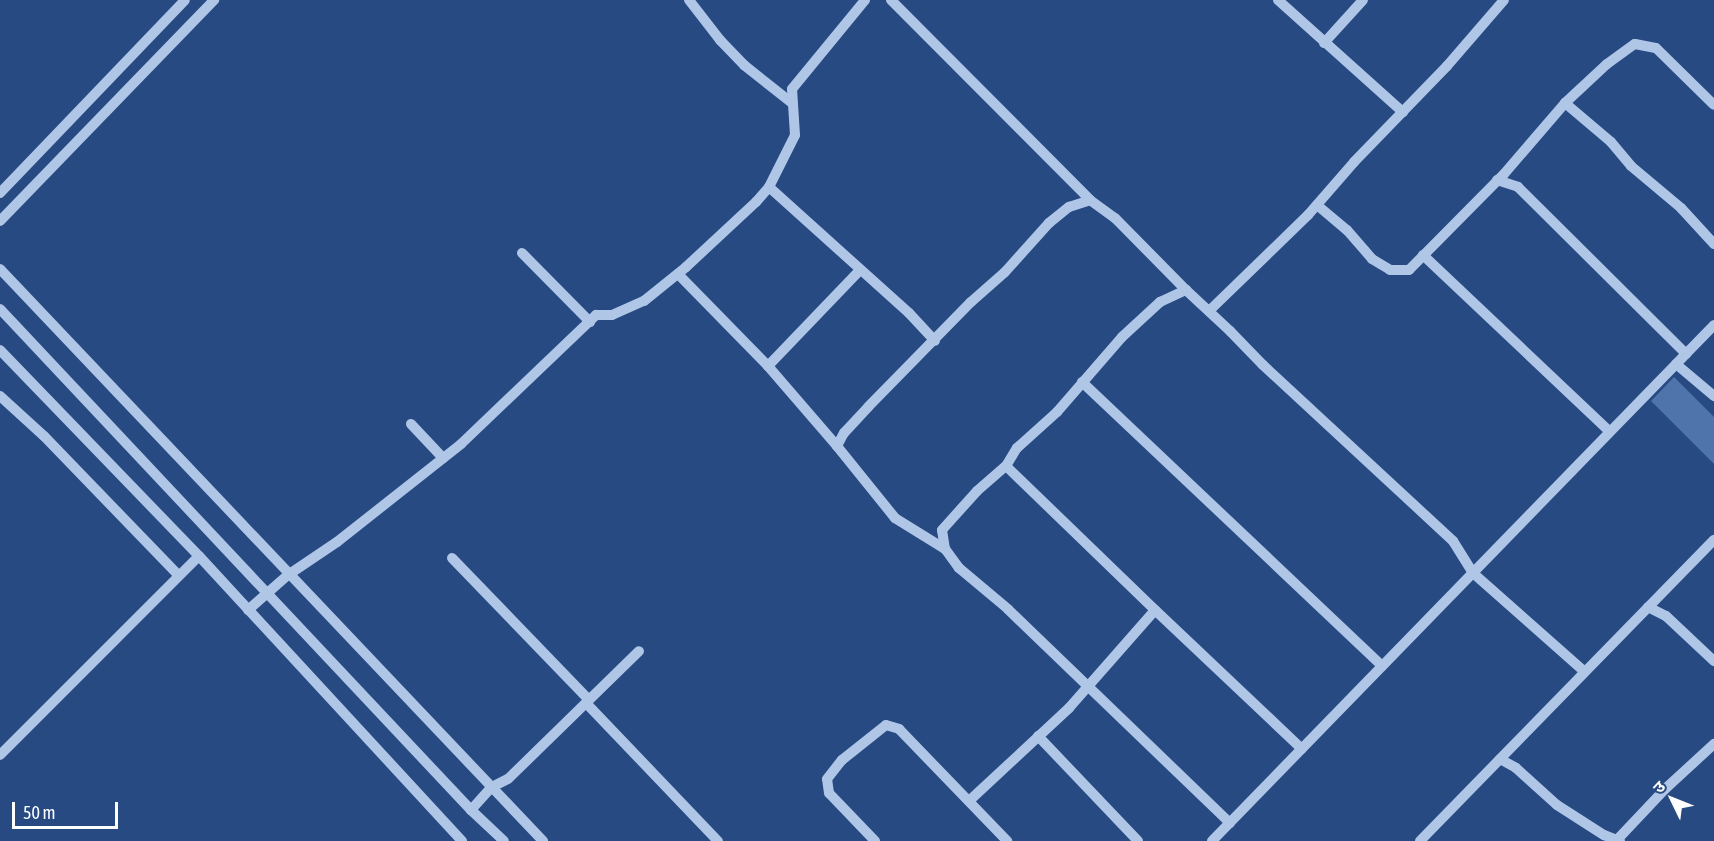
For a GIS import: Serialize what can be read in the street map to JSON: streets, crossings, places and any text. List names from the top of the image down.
{
  "scale_bar": "50 m",
  "north": "top left"
}
